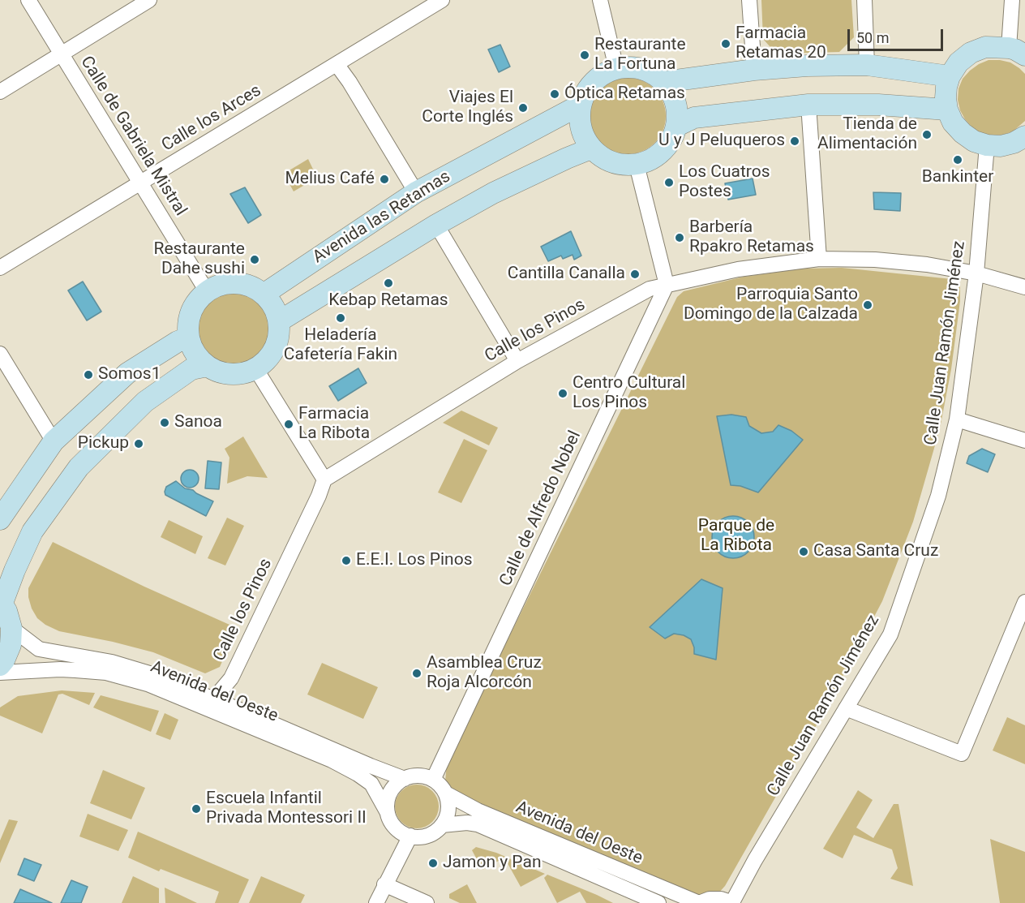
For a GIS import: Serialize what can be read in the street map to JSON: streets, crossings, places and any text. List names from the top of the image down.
{
  "streets": {
    "street": [
      "Calle los Arces",
      "Calle de Gabriela Mistral",
      "Avenida las Retamas",
      "Calle los Pinos",
      "Calle Juan Ramón Jiménez",
      "Calle de Alfredo Nobel",
      "Avenida del Oeste"
    ]
  },
  "crossings": [
    ["Calle los Arces", "Calle de Gabriela Mistral"],
    ["Calle de Gabriela Mistral", "Avenida las Retamas"],
    ["Calle los Pinos", "Calle Juan Ramón Jiménez"],
    ["Calle los Pinos", "Calle de Alfredo Nobel"],
    ["Calle los Pinos", "Avenida del Oeste"],
    ["Calle de Alfredo Nobel", "Avenida del Oeste"]
  ],
  "parks": ["Parque de La Ribota"],
  "places": [
    "Farmacia Retamas 20",
    "Restaurante La Fortuna",
    "Óptica Retamas",
    "Viajes El Corte Inglés",
    "Tienda de Alimentación",
    "U y J Peluqueros",
    "Bankinter",
    "Melius Café",
    "Los Cuatros Postes",
    "Barbería Rpakro Retamas",
    "Restaurante Dahe sushi",
    "Cantilla Canalla",
    "Kebap Retamas",
    "Parroquia Santo Domingo de la Calzada",
    "Heladería Cafetería Fakin",
    "Somos1",
    "Centro Cultural Los Pinos",
    "Sanoa",
    "Farmacia La Ribota",
    "Pickup",
    "Casa Santa Cruz",
    "E.E.I. Los Pinos",
    "Asamblea Cruz Roja Alcorcón",
    "Escuela Infantil Privada Montessori II",
    "Jamon y Pan"
  ],
  "scale_bar": "50 m"
}
